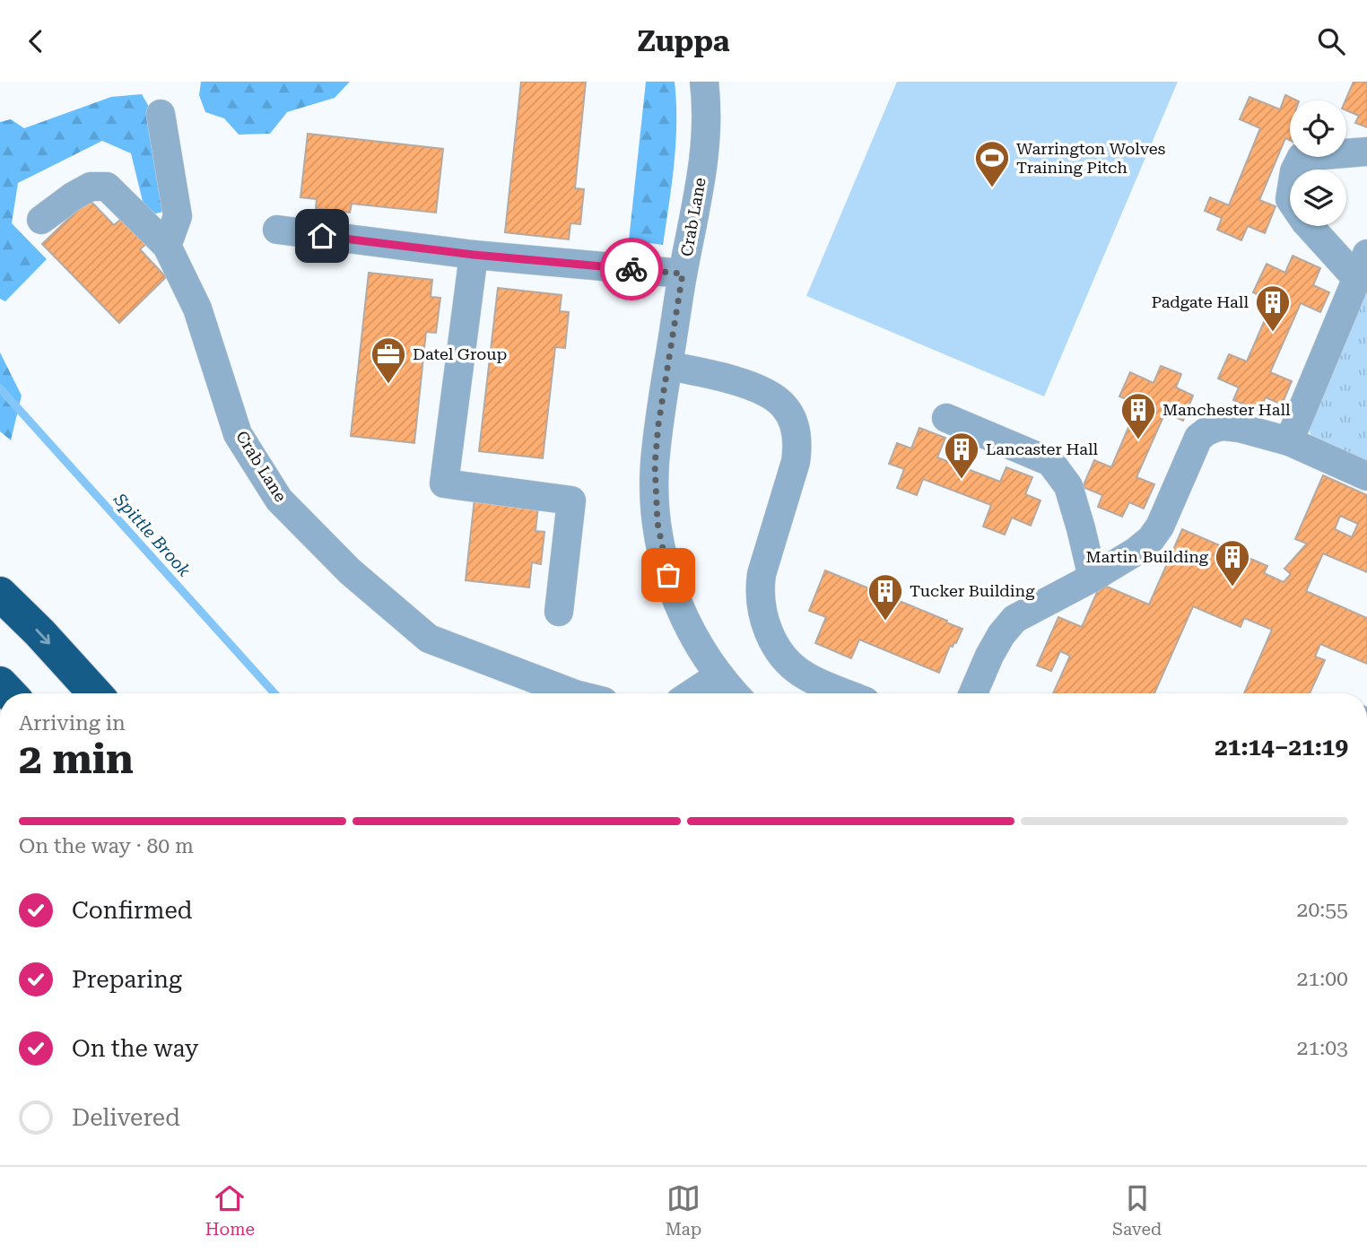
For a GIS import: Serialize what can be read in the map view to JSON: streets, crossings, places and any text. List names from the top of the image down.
{
  "streets": {
    "street": ["Crab Lane"]
  },
  "water": ["Spittle Brook"],
  "places": {
    "sports": ["Warrington Wolves Training Pitch"],
    "building": [
      "Padgate Hall",
      "Manchester Hall",
      "Lancaster Hall",
      "Martin Building",
      "Tucker Building"
    ],
    "office": ["Datel Group"]
  },
  "page": {
    "header": "Zuppa",
    "heading": ["2 min", "Arriving in", "21:14–21:19"],
    "bar": "On the way · 80 m",
    "list": [
      ["Confirmed", "20:55"],
      ["Preparing", "21:00"],
      ["On the way", "21:03"],
      "Delivered"
    ],
    "tabs": ["Home", "Map", "Saved"]
  }
}
